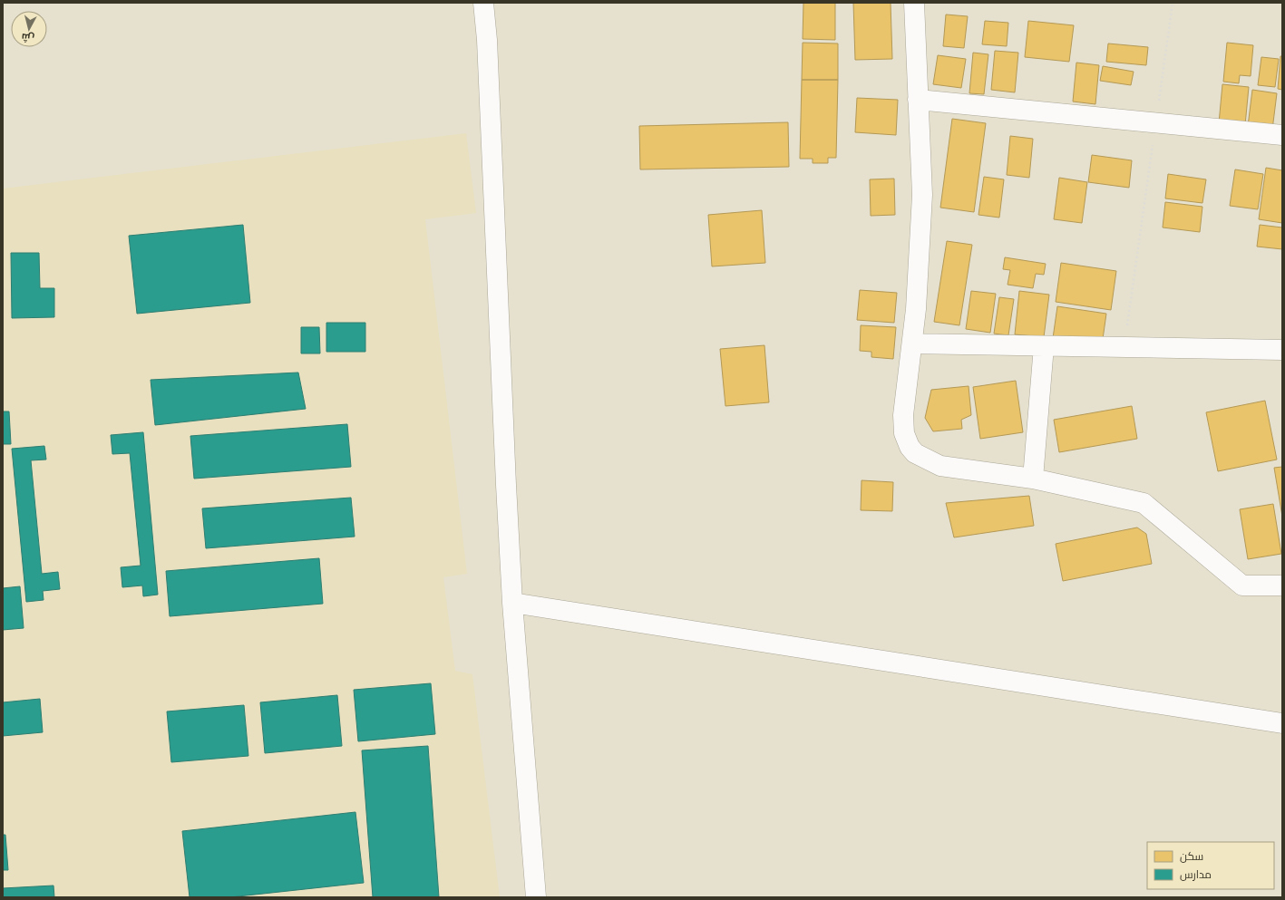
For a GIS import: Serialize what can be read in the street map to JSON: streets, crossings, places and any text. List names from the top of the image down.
{
  "legend": ["سكن", "مدارس"],
  "north": "bottom"
}
